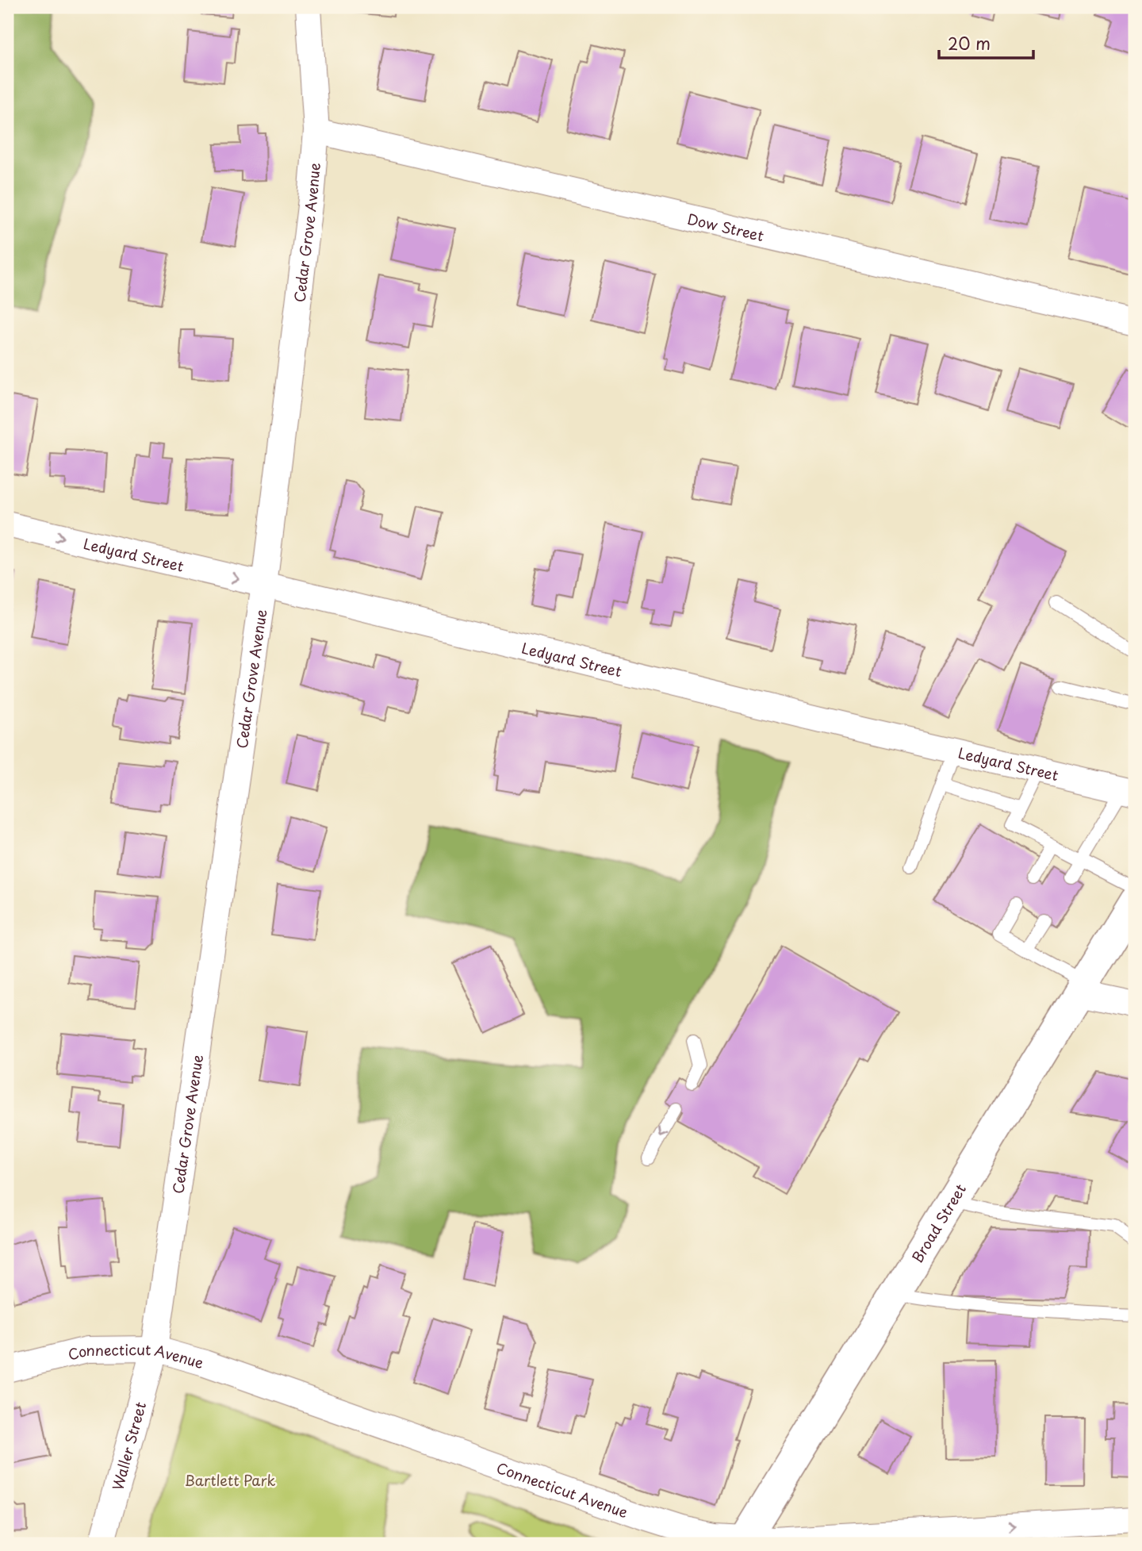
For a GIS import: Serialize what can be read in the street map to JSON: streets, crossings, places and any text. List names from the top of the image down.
{
  "streets": {
    "main road": ["Broad Street"],
    "street": [
      "Dow Street",
      "Cedar Grove Avenue",
      "Ledyard Street",
      "Connecticut Avenue",
      "Waller Street"
    ]
  },
  "crossings": [
    ["Dow Street", "Cedar Grove Avenue"],
    ["Cedar Grove Avenue", "Ledyard Street"],
    ["Cedar Grove Avenue", "Connecticut Avenue"],
    ["Cedar Grove Avenue", "Waller Street"],
    ["Broad Street", "Connecticut Avenue"],
    ["Connecticut Avenue", "Waller Street"]
  ],
  "parks": ["Bartlett Park"],
  "scale_bar": "20 m"
}
